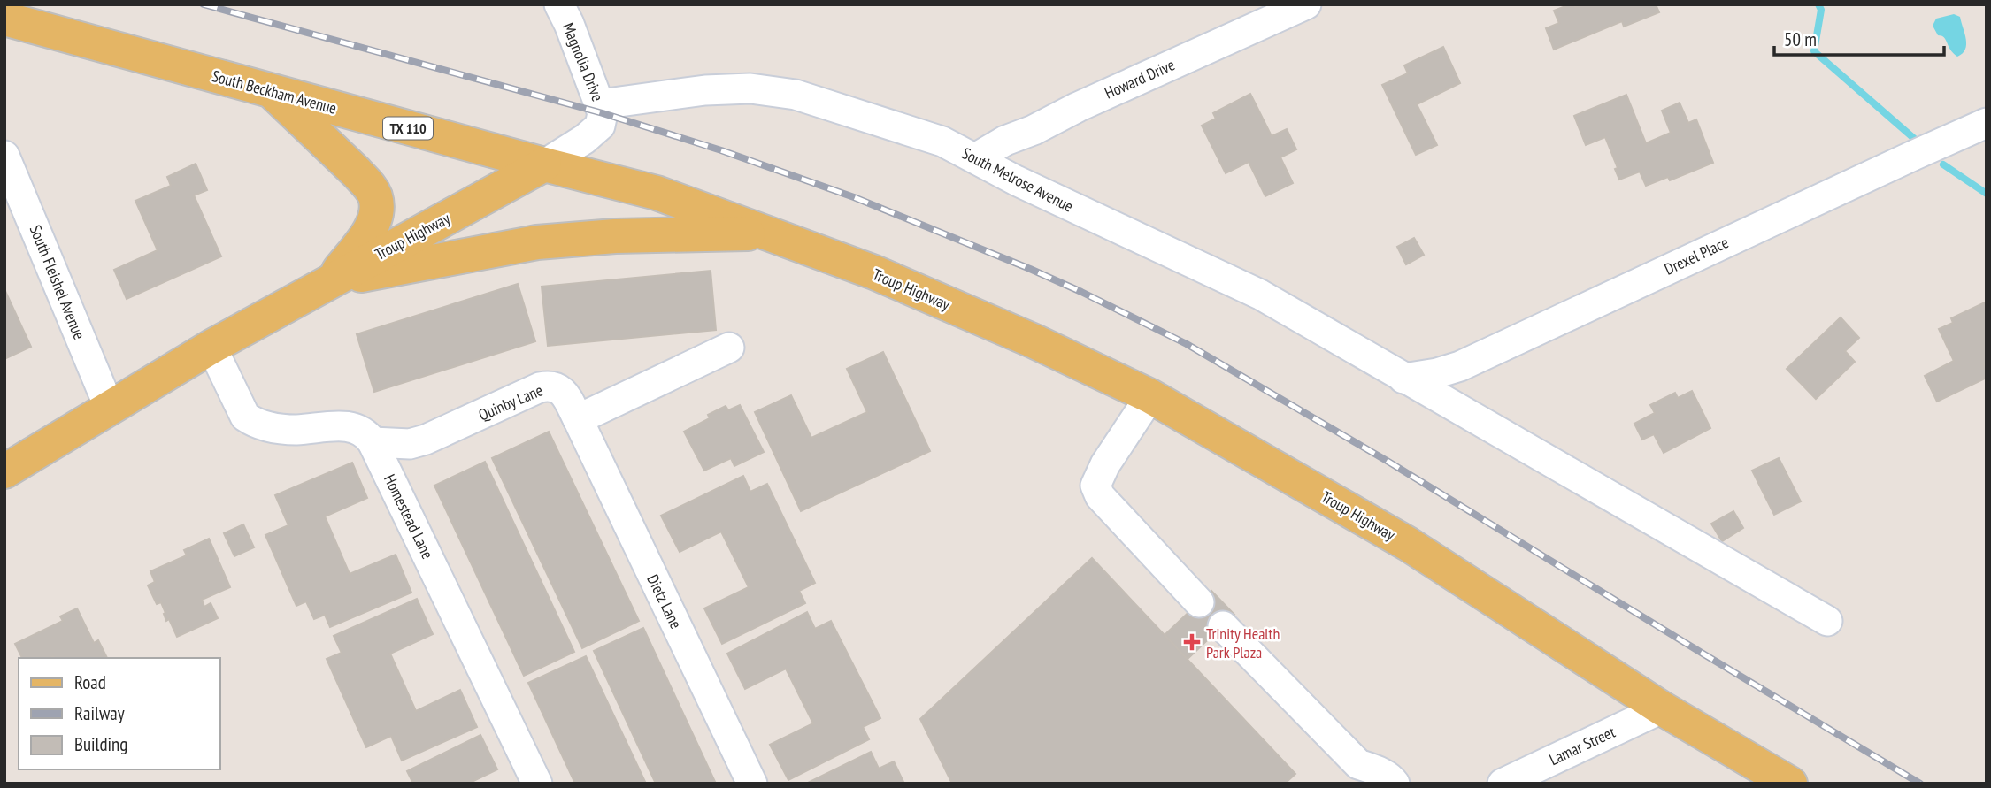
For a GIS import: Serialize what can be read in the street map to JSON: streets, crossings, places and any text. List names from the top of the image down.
{
  "streets": {
    "main road": ["South Beckham Avenue", "TX 110", "Troup Highway"],
    "street": [
      "Magnolia Drive",
      "Howard Drive",
      "South Melrose Avenue",
      "Drexel Place",
      "South Fleishel Avenue",
      "Quinby Lane",
      "Homestead Lane",
      "Dietz Lane",
      "Lamar Street"
    ]
  },
  "crossings": [
    ["Magnolia Drive", "South Beckham Avenue"],
    ["Magnolia Drive", "South Melrose Avenue"],
    ["Magnolia Drive", "Troup Highway"],
    ["Howard Drive", "South Melrose Avenue"],
    ["South Beckham Avenue", "Troup Highway"],
    ["South Melrose Avenue", "Drexel Place"],
    ["Troup Highway", "South Fleishel Avenue"],
    ["Troup Highway", "Lamar Street"],
    ["Quinby Lane", "Homestead Lane"],
    ["Quinby Lane", "Dietz Lane"]
  ],
  "places": {
    "health": ["Trinity Health Park Plaza"]
  },
  "legend": ["Road", "Railway", "Building"],
  "scale_bar": "50 m"
}
